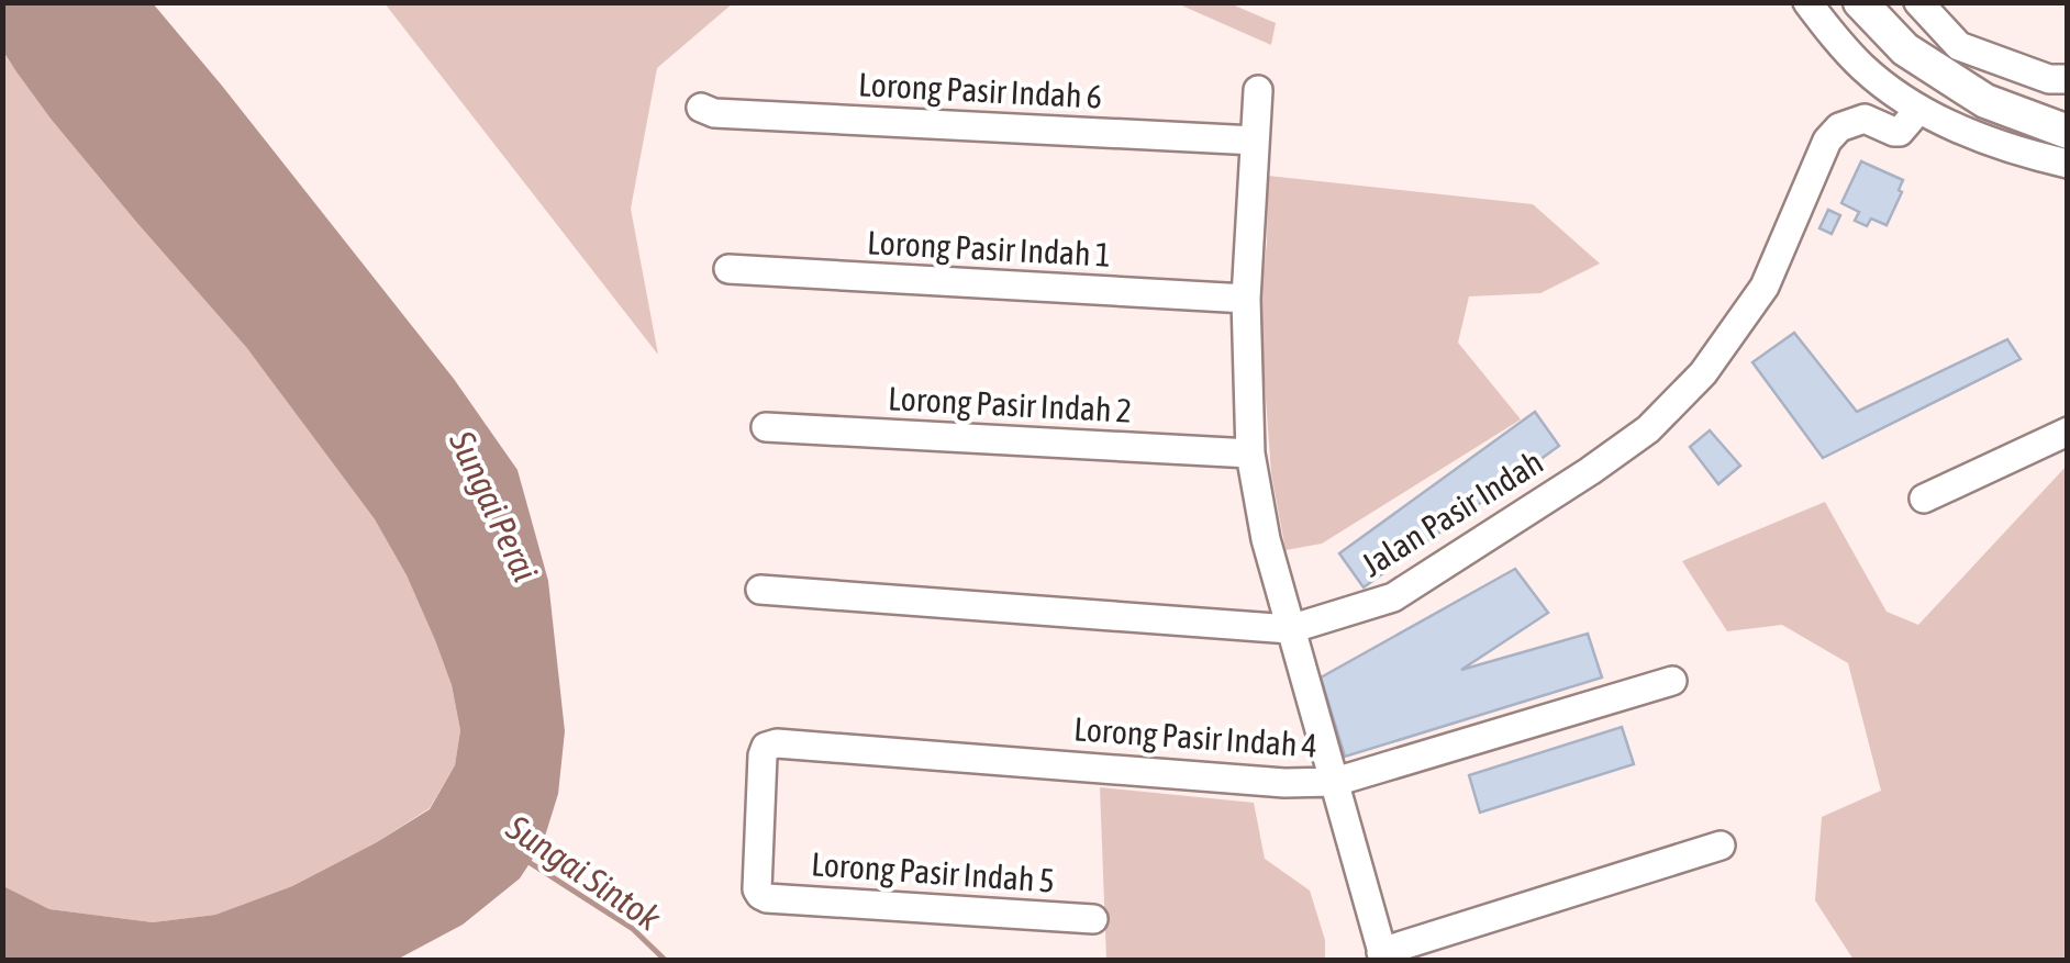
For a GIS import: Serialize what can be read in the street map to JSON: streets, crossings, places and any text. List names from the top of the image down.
{
  "streets": {
    "street": [
      "Lorong Pasir Indah 6",
      "Lorong Pasir Indah 1",
      "Lorong Pasir Indah 2",
      "Jalan Pasir Indah",
      "Lorong Pasir Indah 4",
      "Lorong Pasir Indah 5"
    ]
  },
  "crossings": [
    ["Lorong Pasir Indah 4", "Lorong Pasir Indah 5"]
  ],
  "water": ["Sungai Perai", "Sungai Sintok"]
}
